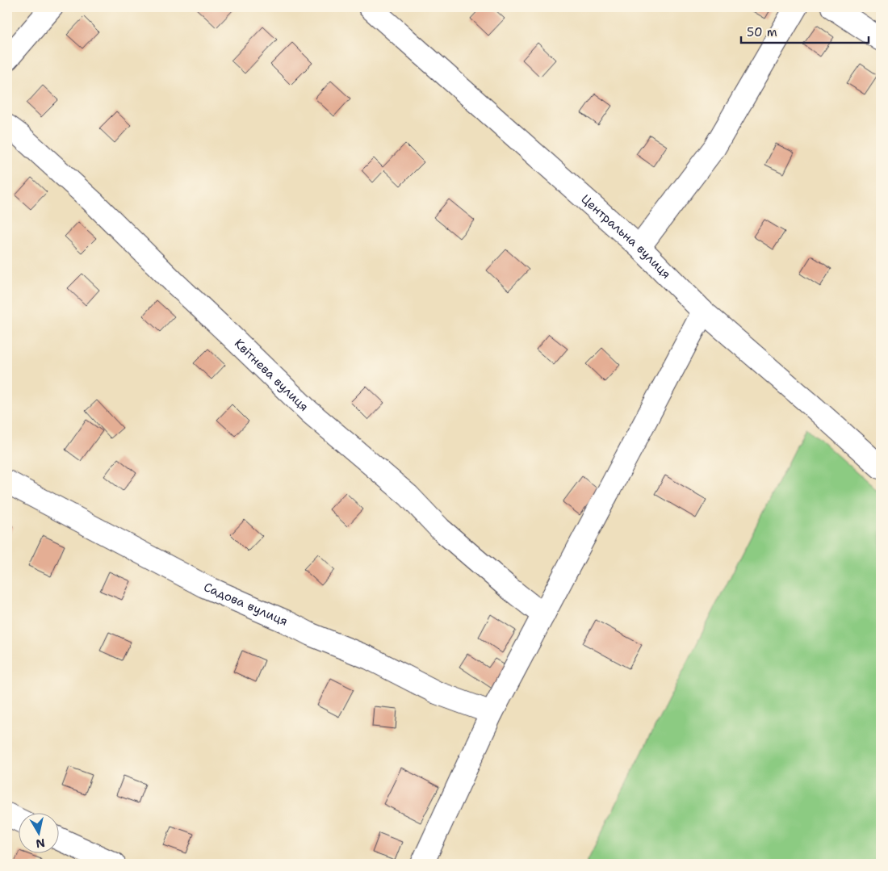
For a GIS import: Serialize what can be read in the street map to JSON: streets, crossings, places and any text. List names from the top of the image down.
{
  "streets": {
    "street": ["Центральна вулиця", "Квітнева вулиця", "Садова вулиця"]
  },
  "scale_bar": "50 m",
  "north": "bottom"
}
